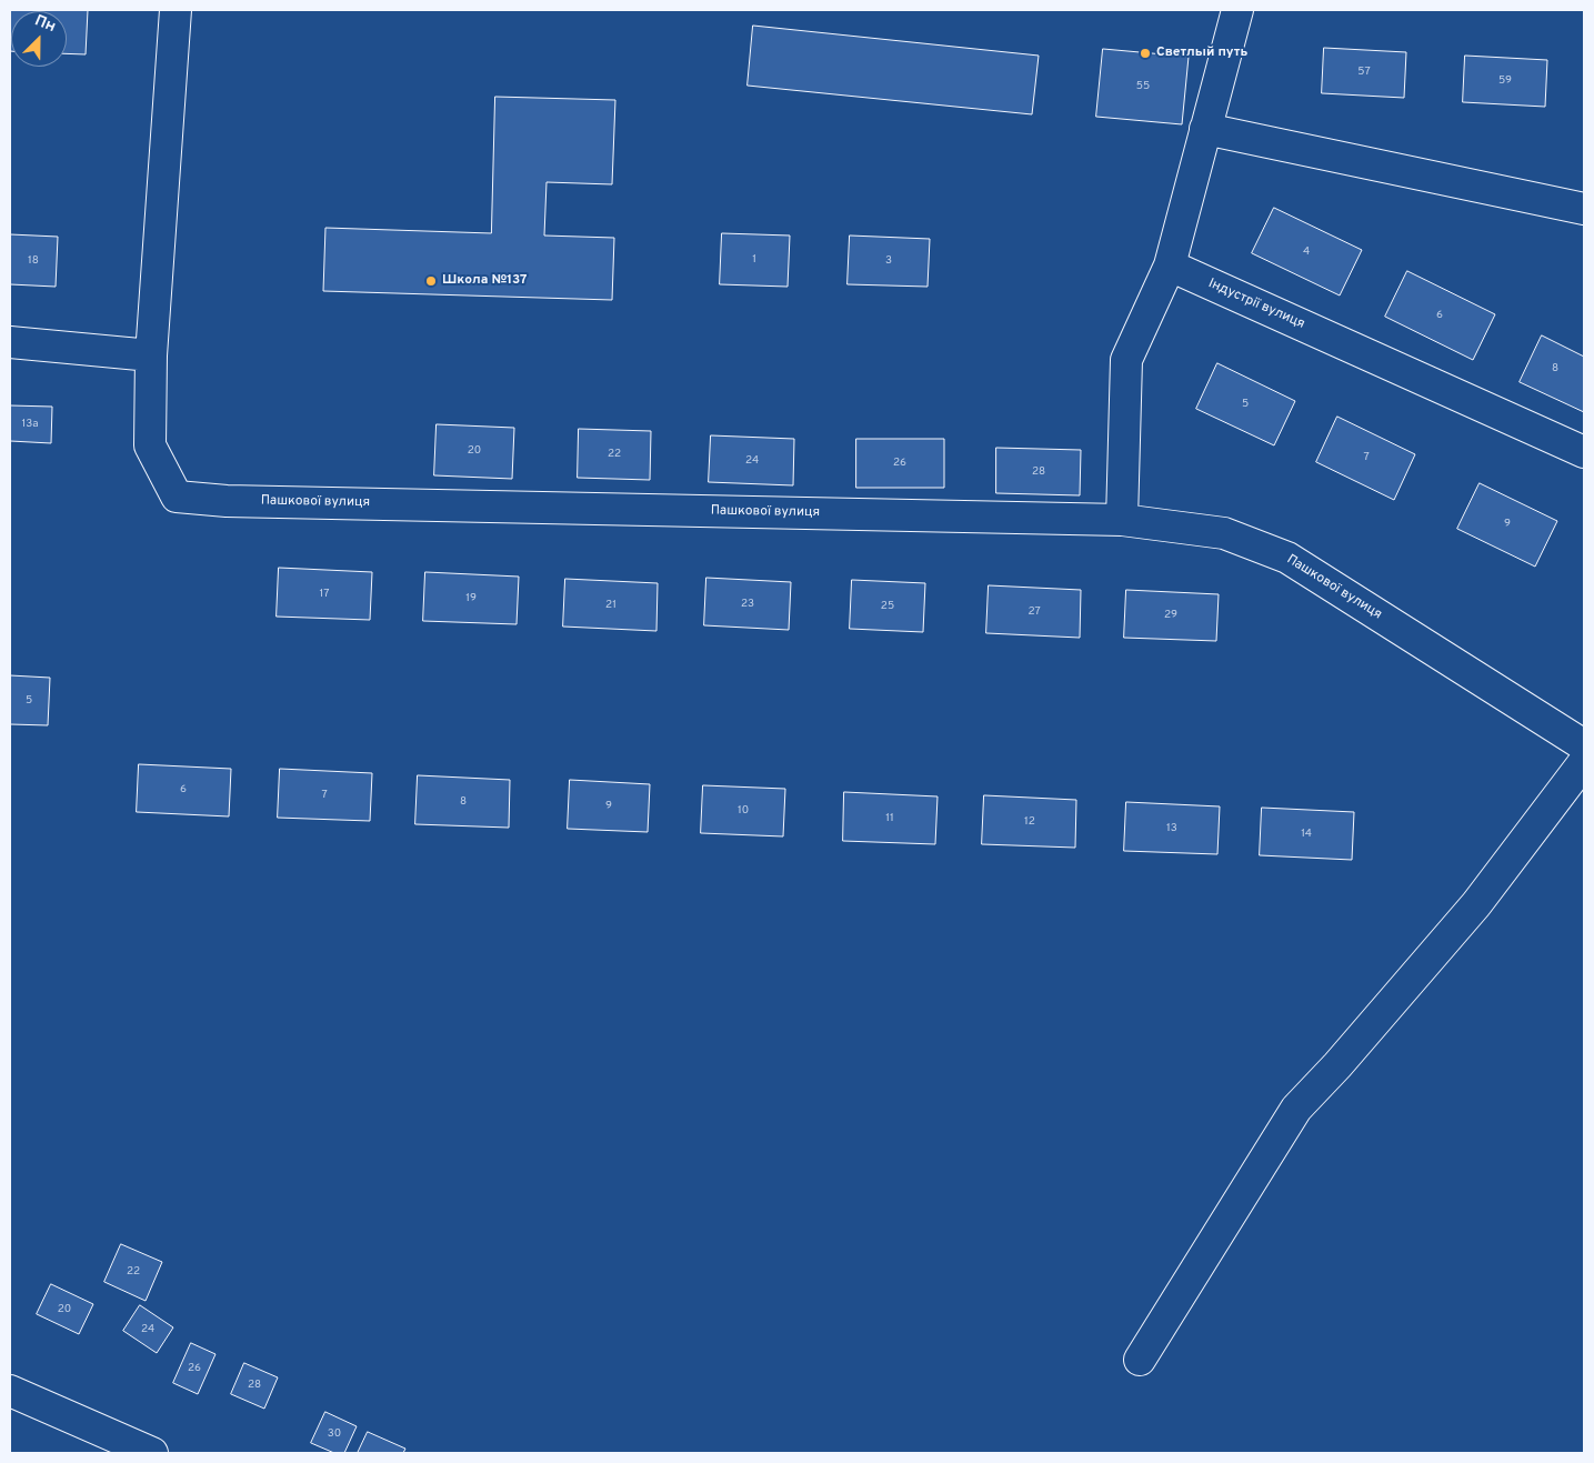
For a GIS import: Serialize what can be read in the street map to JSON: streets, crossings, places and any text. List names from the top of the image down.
{
  "streets": {
    "street": ["Індустрії вулиця", "Пашкової вулиця"]
  },
  "places": ["Светлый путь", "Школа №137"],
  "house_numbers": [
    "57",
    "59",
    "55",
    "4",
    "1",
    "18",
    "3",
    "6",
    "8",
    "5",
    "13а",
    "20",
    "22",
    "7",
    "24",
    "26",
    "28",
    "9",
    "17",
    "19",
    "23",
    "21",
    "25",
    "27",
    "29",
    "5",
    "6",
    "7",
    "8",
    "9",
    "10",
    "11",
    "12",
    "13",
    "14",
    "22",
    "20",
    "24",
    "26",
    "28",
    "30"
  ],
  "north": "top right"
}
